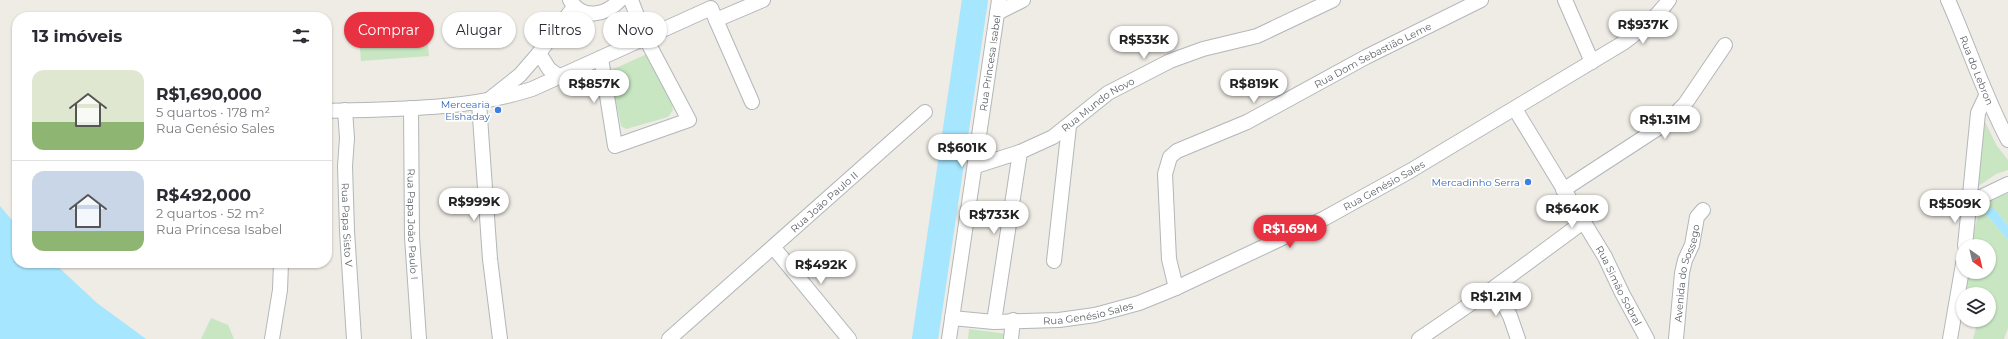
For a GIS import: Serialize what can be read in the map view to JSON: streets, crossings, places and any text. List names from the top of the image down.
{
  "streets": {
    "street": [
      "Rua Dom Sebastião Leme",
      "Rua Princesa Isabel",
      "Rua do Lebron",
      "Rua Mundo Novo",
      "Rua Genésio Sales",
      "Rua João Paulo II",
      "Rua Papa João Paulo I",
      "Rua Papa Sisto V",
      "Avenida do Sossego",
      "Rua Simão Sobral"
    ]
  },
  "crossings": [
    ["Rua Dom Sebastião Leme", "Rua Genésio Sales"],
    ["Rua Princesa Isabel", "Rua Mundo Novo"],
    ["Rua Princesa Isabel", "Rua Genésio Sales"],
    ["Rua Genésio Sales", "Rua Simão Sobral"]
  ],
  "places": ["Mercearia Elshaday", "Mercadinho Serra"],
  "north": "bottom right",
  "page": {
    "price": [
      "R$937K",
      "R$533K",
      "R$857K",
      "R$819K",
      "R$1.31M",
      "R$601K",
      "R$999K",
      "R$509K",
      "R$640K",
      "R$733K",
      "R$1.69M",
      "R$492K",
      "R$1.21M"
    ],
    "chip": [
      "Comprar",
      "Alugar",
      "Filtros",
      "Novo"
    ],
    "heading": "13 imóveis",
    "list": [
      {
        "name": "R$1,690,000",
        "note": "5 quartos · 178 m² · Rua Genésio Sales"
      },
      {
        "name": "R$492,000",
        "note": "2 quartos · 52 m² · Rua Princesa Isabel"
      }
    ]
  }
}
